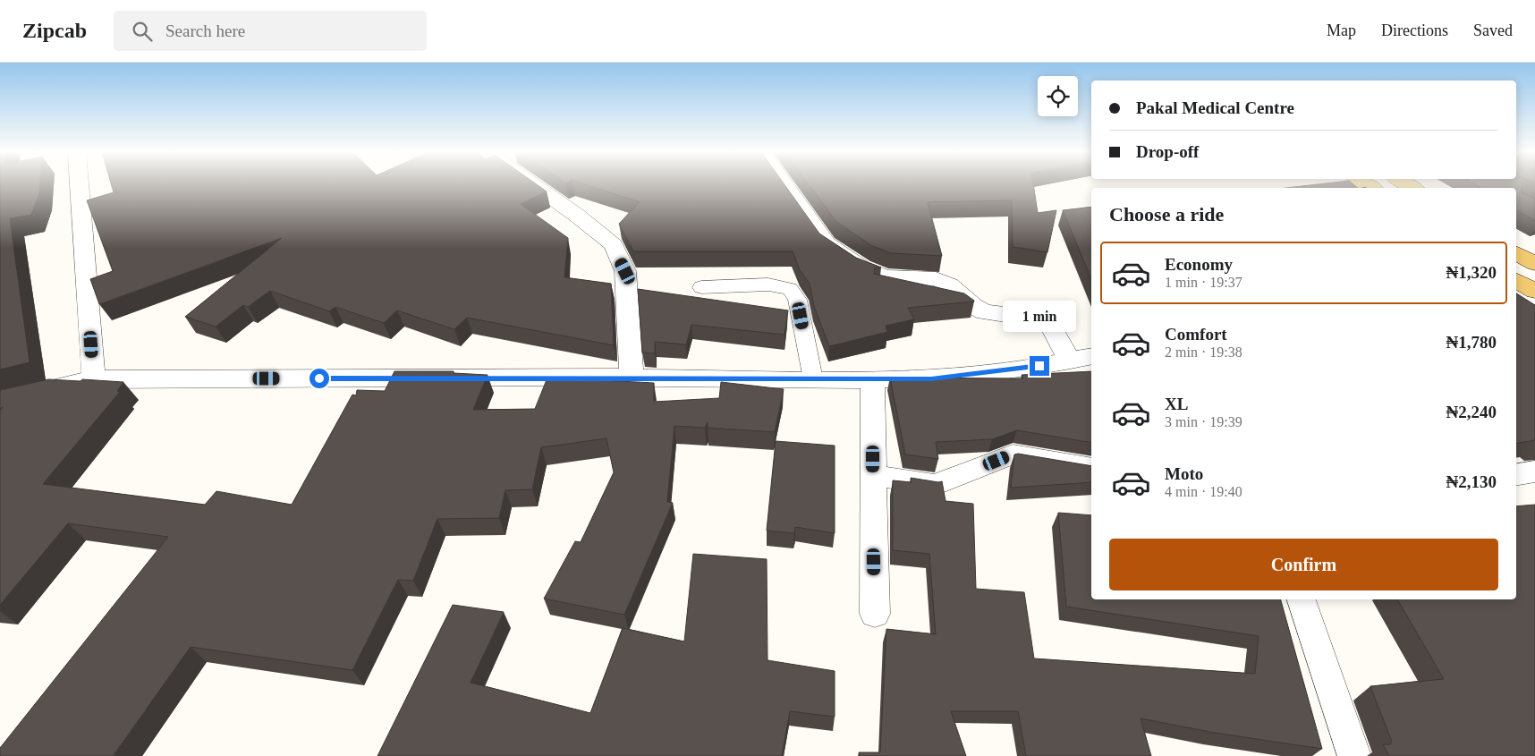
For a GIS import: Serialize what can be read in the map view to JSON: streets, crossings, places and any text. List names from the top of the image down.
{
  "page": {
    "header": "Zipcab",
    "search": "Search here",
    "nav": ["Map", "Directions", "Saved"],
    "banner": ["Pakal Medical Centre", "Drop-off"],
    "heading": "Choose a ride",
    "list": [
      {
        "name": "Economy",
        "note": "1 min · 19:37",
        "value": "₦1,320"
      },
      {
        "name": "Comfort",
        "note": "2 min · 19:38",
        "value": "₦1,780"
      },
      {
        "name": "XL",
        "note": "3 min · 19:39",
        "value": "₦2,240"
      },
      {
        "name": "Moto",
        "note": "4 min · 19:40",
        "value": "₦2,130"
      }
    ],
    "bubble": "1 min",
    "buttons": "Confirm"
  }
}
